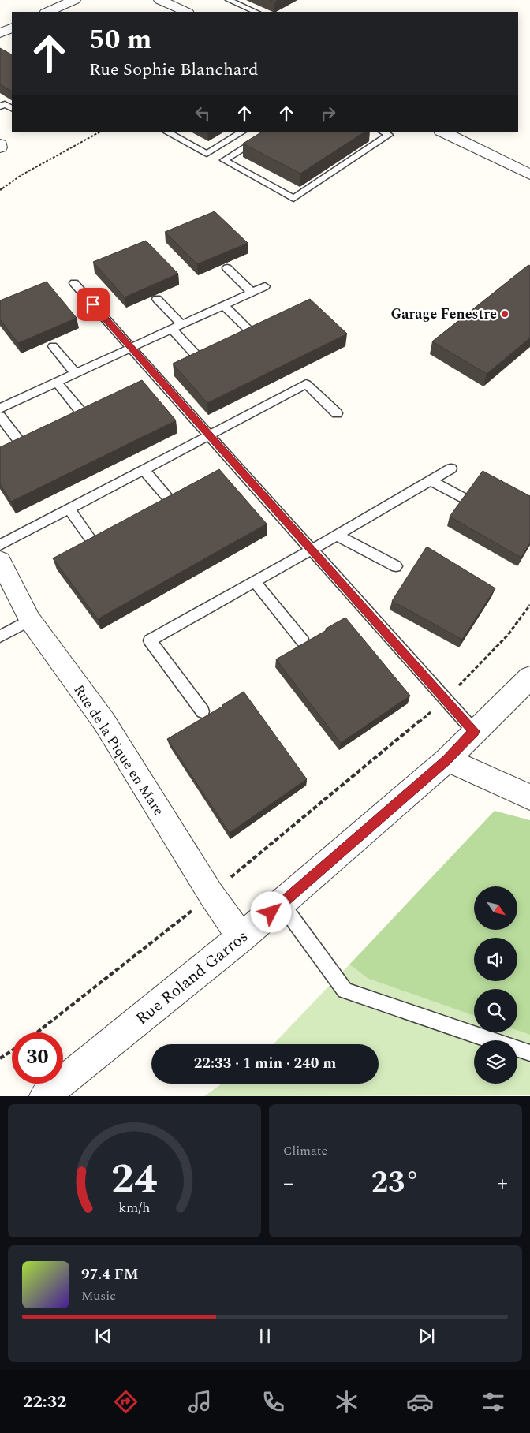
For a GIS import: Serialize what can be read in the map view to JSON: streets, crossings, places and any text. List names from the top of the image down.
{
  "streets": {
    "street": ["Rue de la Pique en Mare", "Rue Roland Garros"]
  },
  "crossings": [
    ["Rue de la Pique en Mare", "Rue Roland Garros"]
  ],
  "places": ["Garage Fenestre"],
  "north": "bottom right",
  "page": {
    "turn": ["50 m", "Rue Sophie Blanchard"],
    "limit": "30",
    "trip": "22:33 · 1 min · 240 m",
    "tile": "Climate",
    "heat": ["−", "23°", "+"],
    "song": ["97.4 FM", "Music"],
    "tabs": "22:32",
    "gauge": ["24", "km/h"]
  }
}
